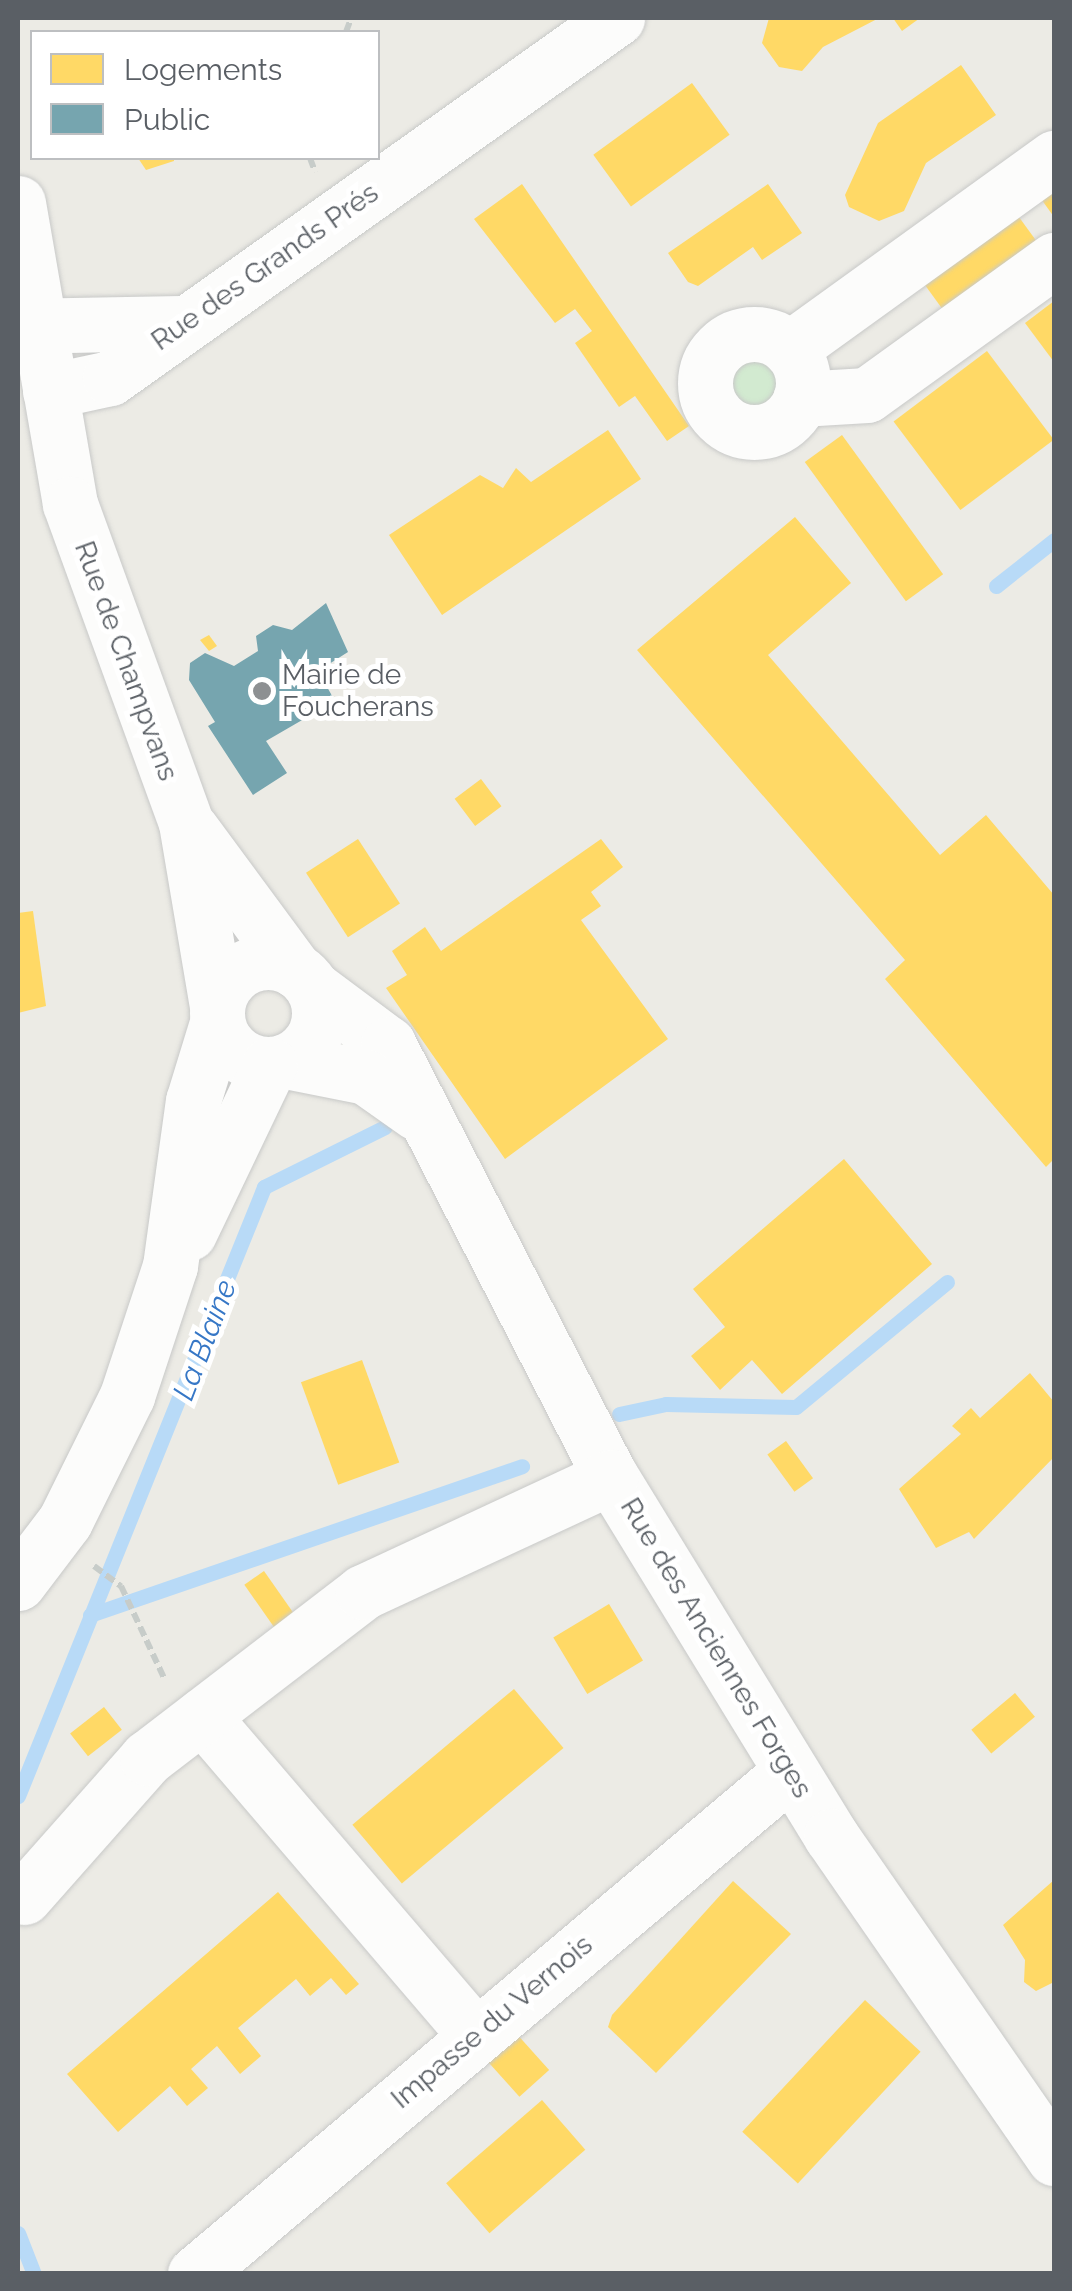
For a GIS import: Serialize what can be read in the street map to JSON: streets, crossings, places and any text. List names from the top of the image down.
{
  "streets": {
    "street": [
      "Rue des Grands Prés",
      "Rue de Champvans",
      "Rue des Anciennes Forges",
      "Impasse du Vernois"
    ]
  },
  "crossings": [
    ["Rue des Grands Prés", "Rue de Champvans"],
    ["Rue de Champvans", "Rue des Anciennes Forges"],
    ["Rue des Anciennes Forges", "Impasse du Vernois"]
  ],
  "water": ["La Blaine"],
  "places": ["Mairie de Foucherans"],
  "legend": ["Logements", "Public"]
}
